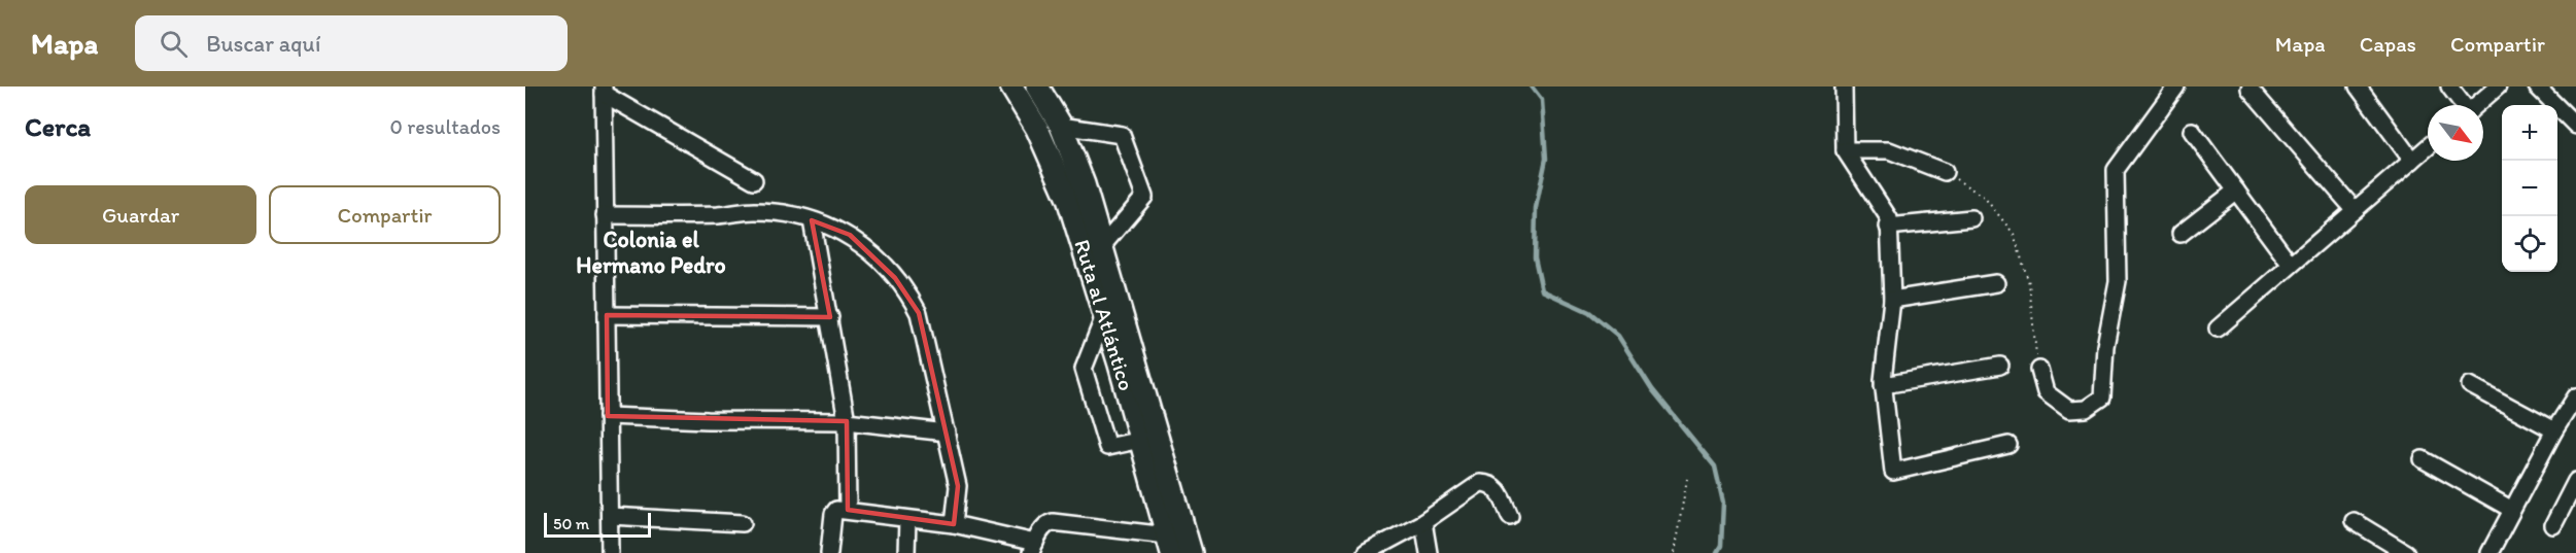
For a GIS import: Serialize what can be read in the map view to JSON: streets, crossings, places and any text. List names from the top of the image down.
{
  "streets": {
    "highway": ["Ruta al Atlántico"]
  },
  "districts": ["Colonia el Hermano Pedro"],
  "scale_bar": "50 m",
  "north": "bottom right",
  "page": {
    "header": "Mapa",
    "search": "Buscar aquí",
    "nav": ["Mapa", "Capas", "Compartir"],
    "heading": ["Cerca", "0 resultados"],
    "map_buttons": ["+", "−"],
    "buttons": ["Guardar", "Compartir"],
    "scale": "50 m"
  }
}
